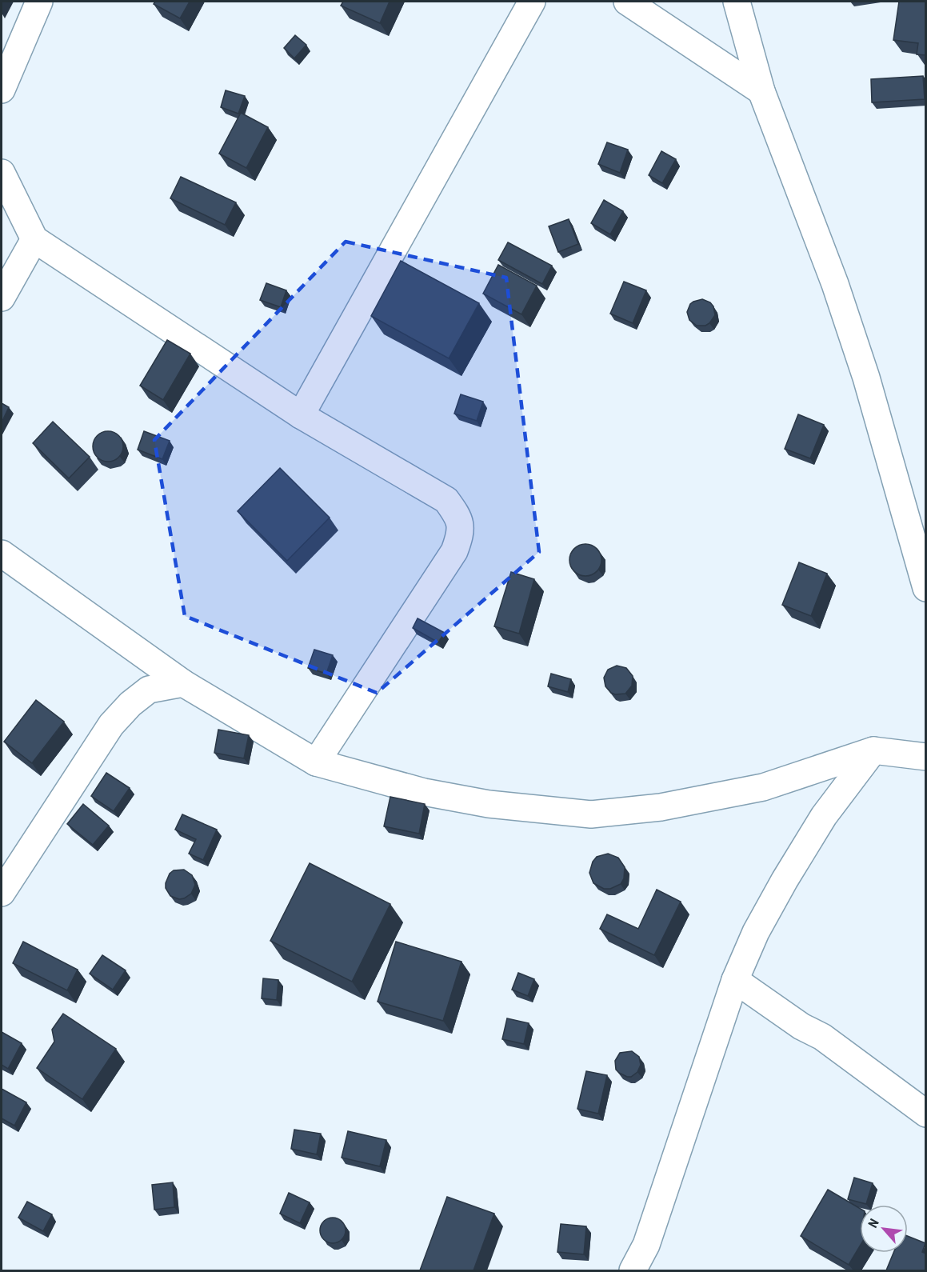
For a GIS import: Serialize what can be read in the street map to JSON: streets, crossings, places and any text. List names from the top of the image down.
{
  "north": "top left"
}
